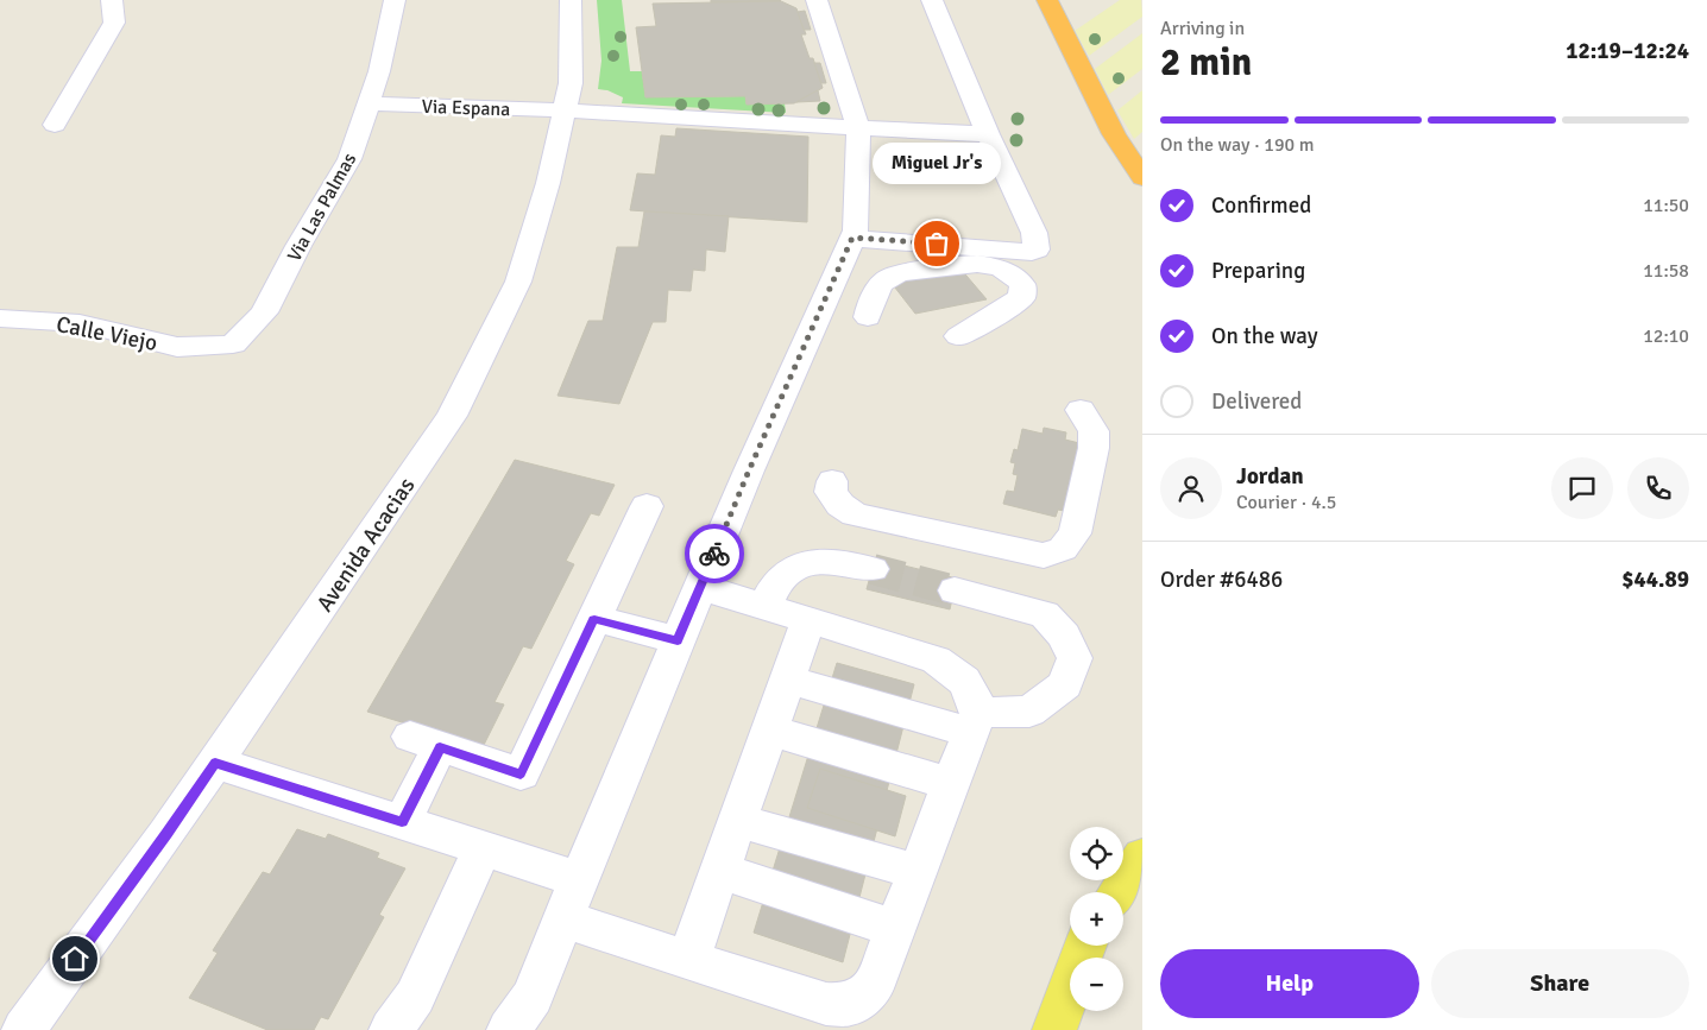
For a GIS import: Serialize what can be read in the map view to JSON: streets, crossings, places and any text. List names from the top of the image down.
{
  "streets": {
    "street": [
      "Via Espana",
      "Via Las Palmas",
      "Calle Viejo",
      "Avenida Acacias"
    ]
  },
  "crossings": [
    ["Via Espana", "Via Las Palmas"],
    ["Via Espana", "Avenida Acacias"],
    ["Via Las Palmas", "Calle Viejo"]
  ],
  "places": ["Miguel Jr's"],
  "page": {
    "heading": ["2 min", "Arriving in", "12:19–12:24"],
    "panel": [
      "Jordan",
      "Courier · 4.5",
      "Order #6486",
      "$44.89"
    ],
    "bar": "On the way · 190 m",
    "bubble": "Miguel Jr's",
    "list": [
      ["Confirmed", "11:50"],
      ["Preparing", "11:58"],
      ["On the way", "12:10"],
      "Delivered"
    ],
    "map_buttons": ["+", "−"],
    "buttons": ["Help", "Share"]
  }
}
